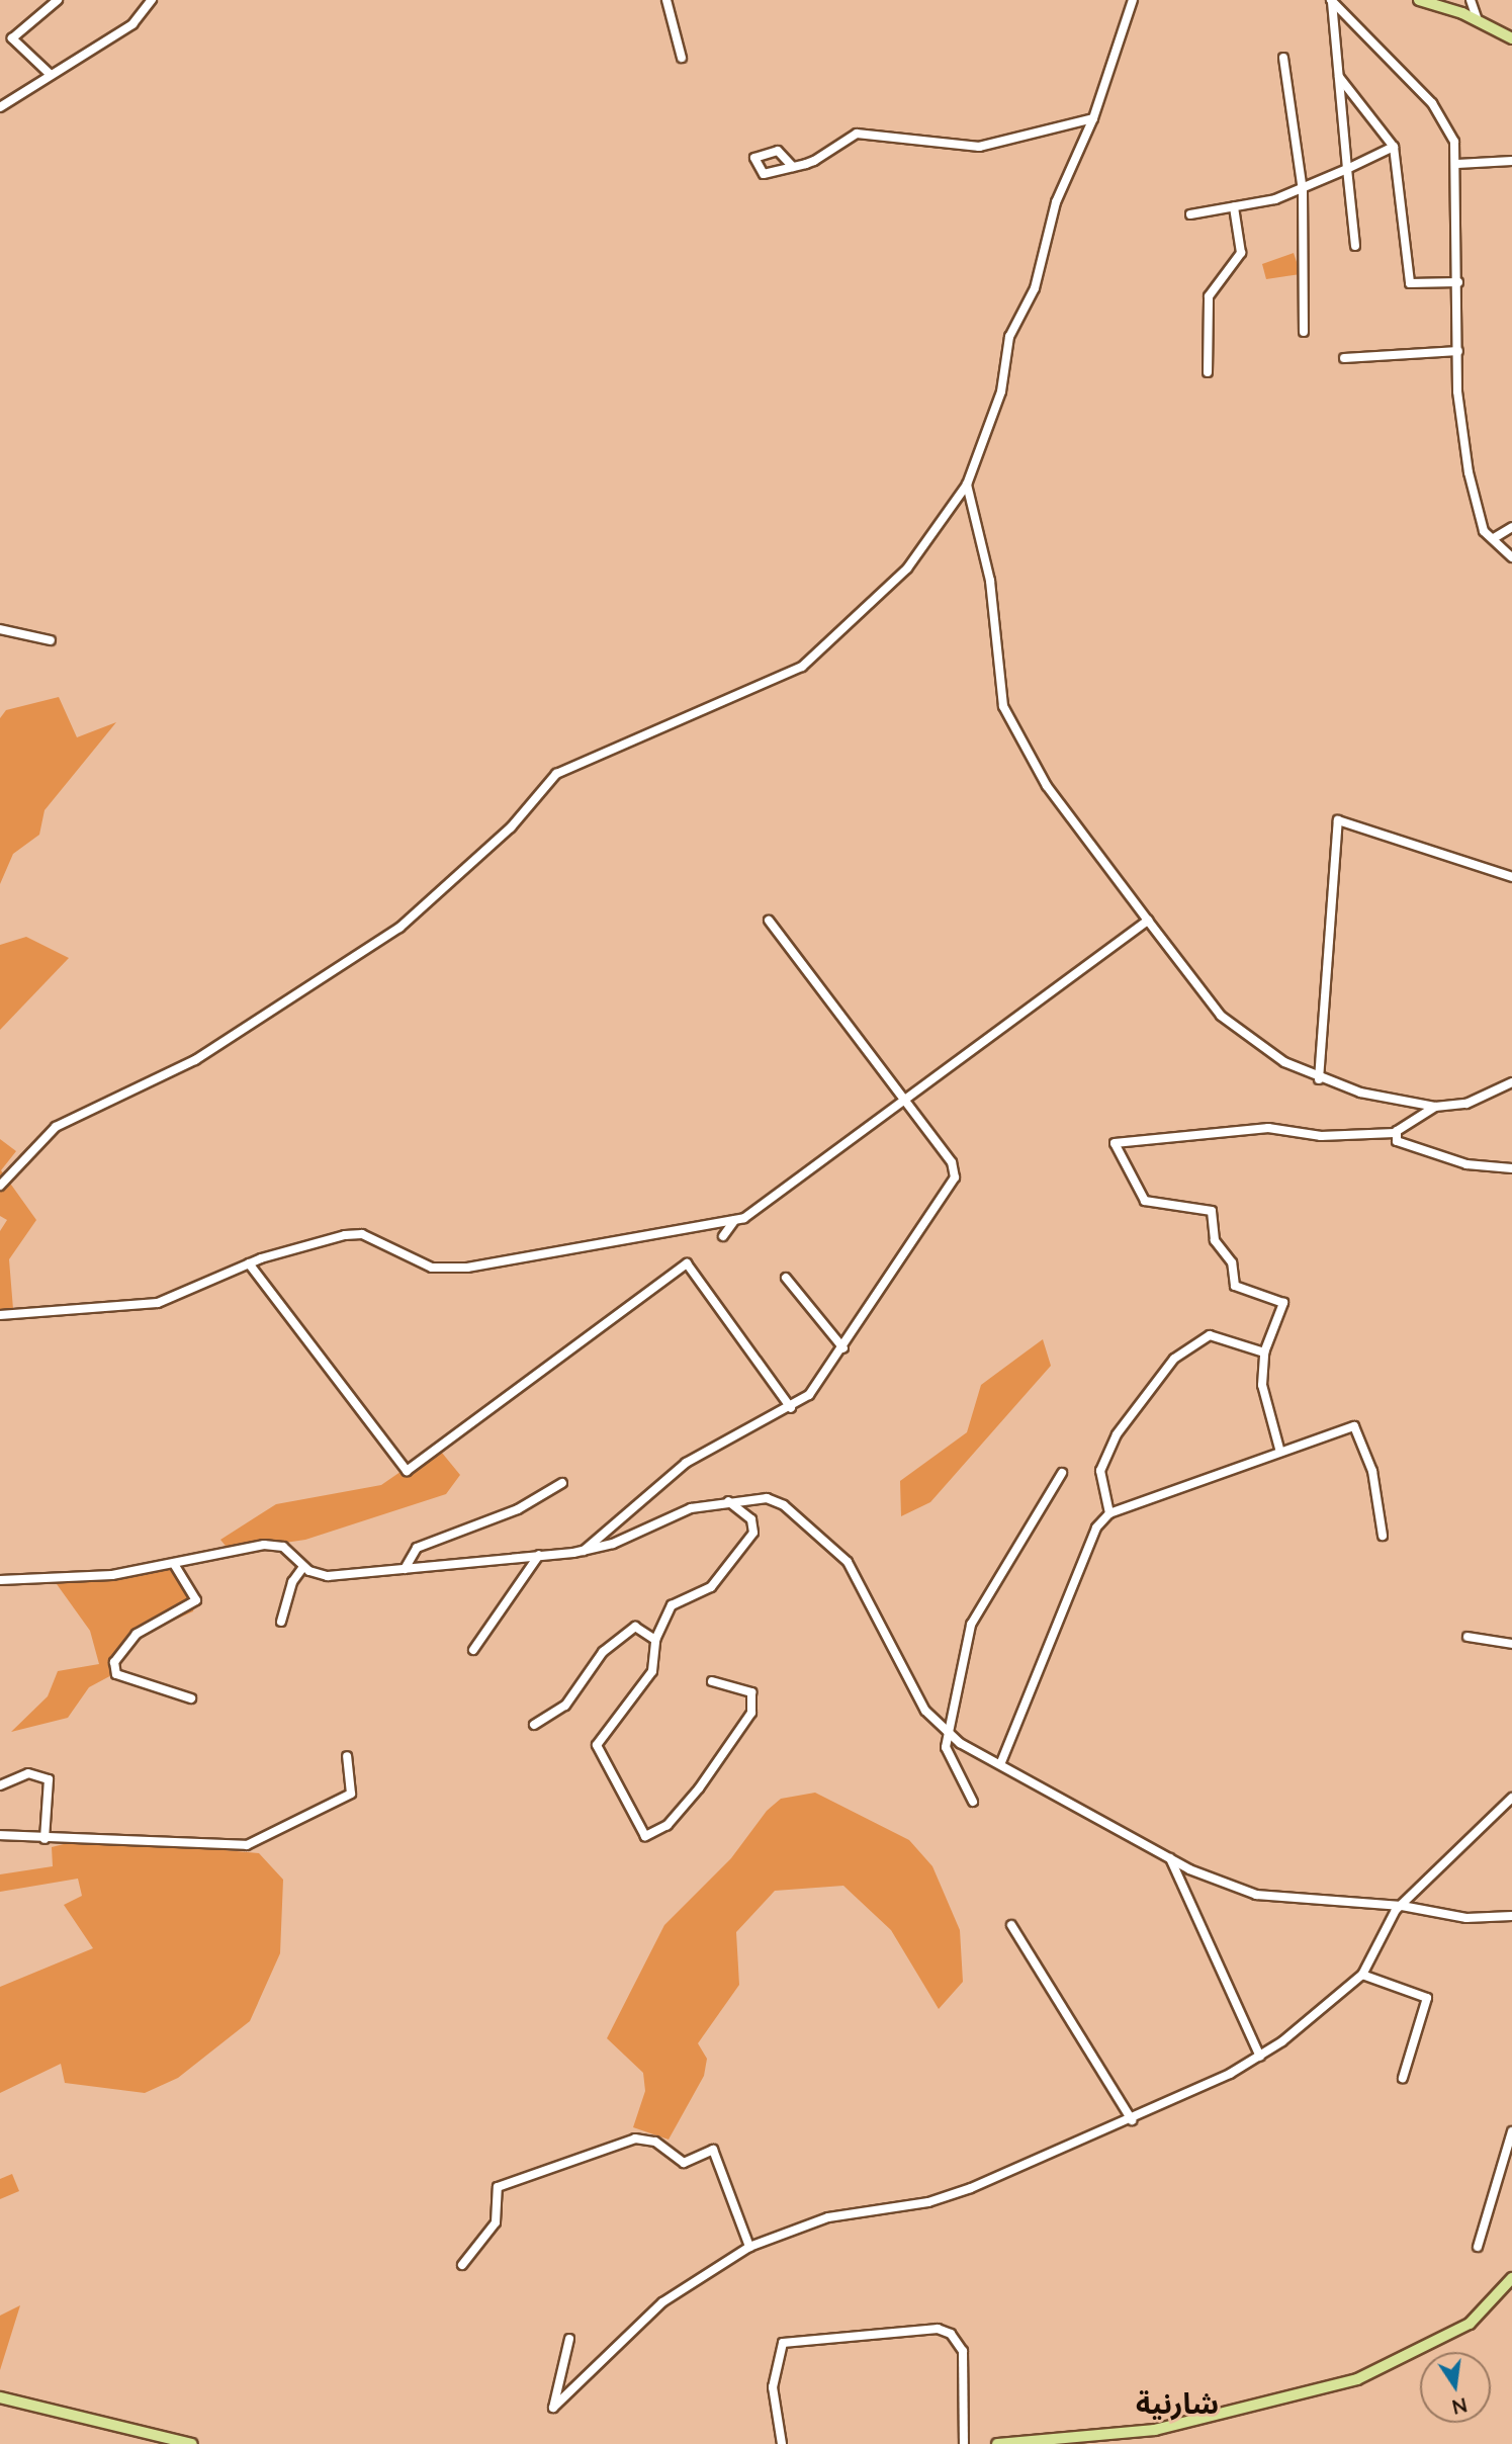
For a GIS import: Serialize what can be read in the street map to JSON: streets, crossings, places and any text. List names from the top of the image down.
{
  "districts": ["شارنية"],
  "north": "bottom"
}
